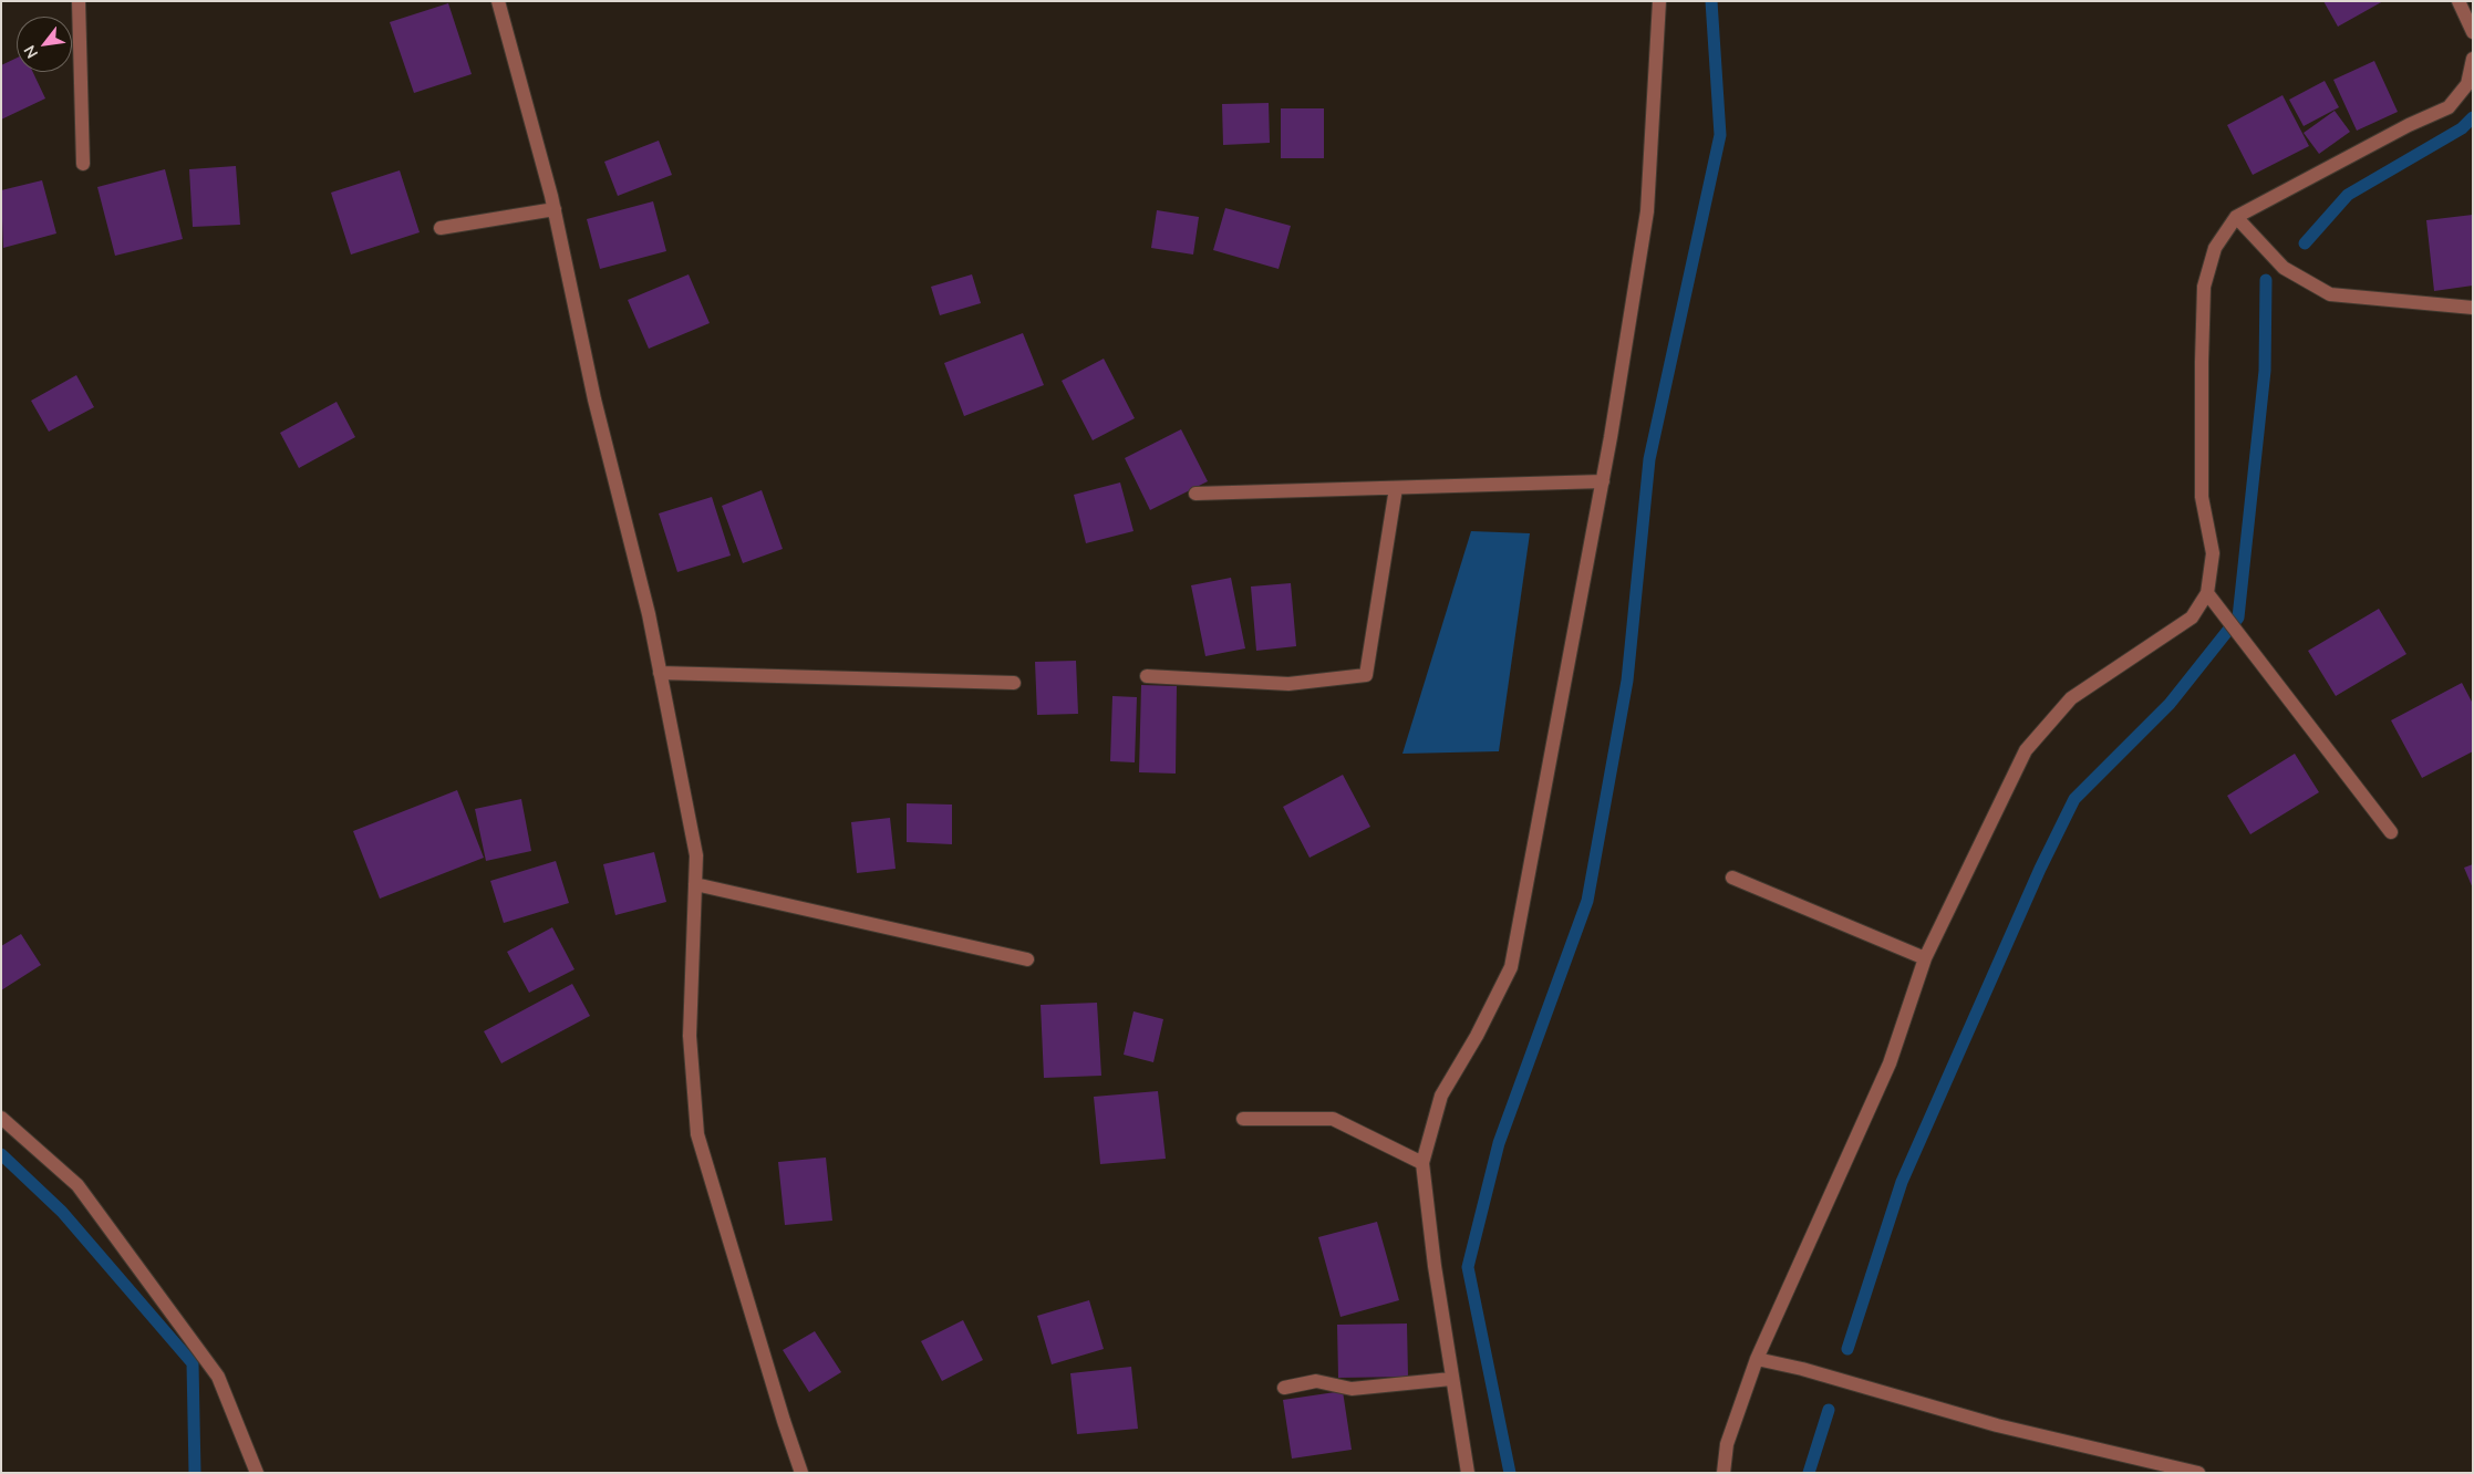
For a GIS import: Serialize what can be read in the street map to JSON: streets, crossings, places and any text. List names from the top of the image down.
{
  "north": "bottom left"
}
